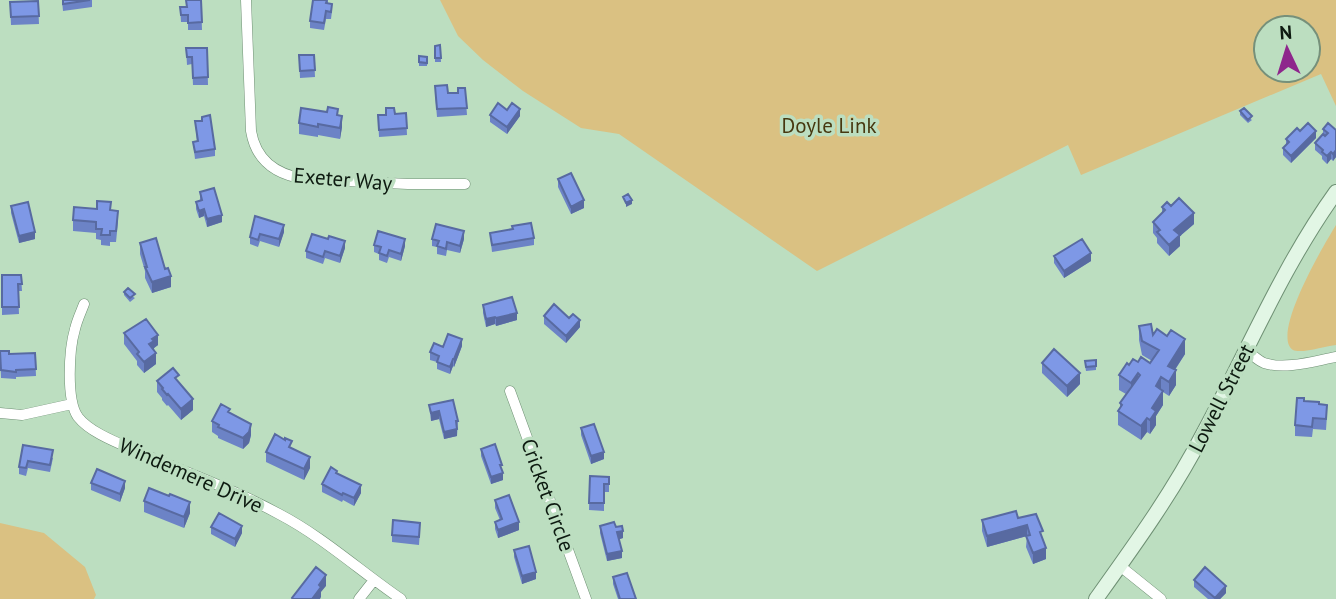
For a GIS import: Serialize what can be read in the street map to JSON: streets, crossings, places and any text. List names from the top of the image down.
{
  "streets": {
    "main road": ["Lowell Street"],
    "street": ["Exeter Way", "Windemere Drive", "Cricket Circle"]
  },
  "parks": ["Doyle Link"],
  "north": "top"
}
